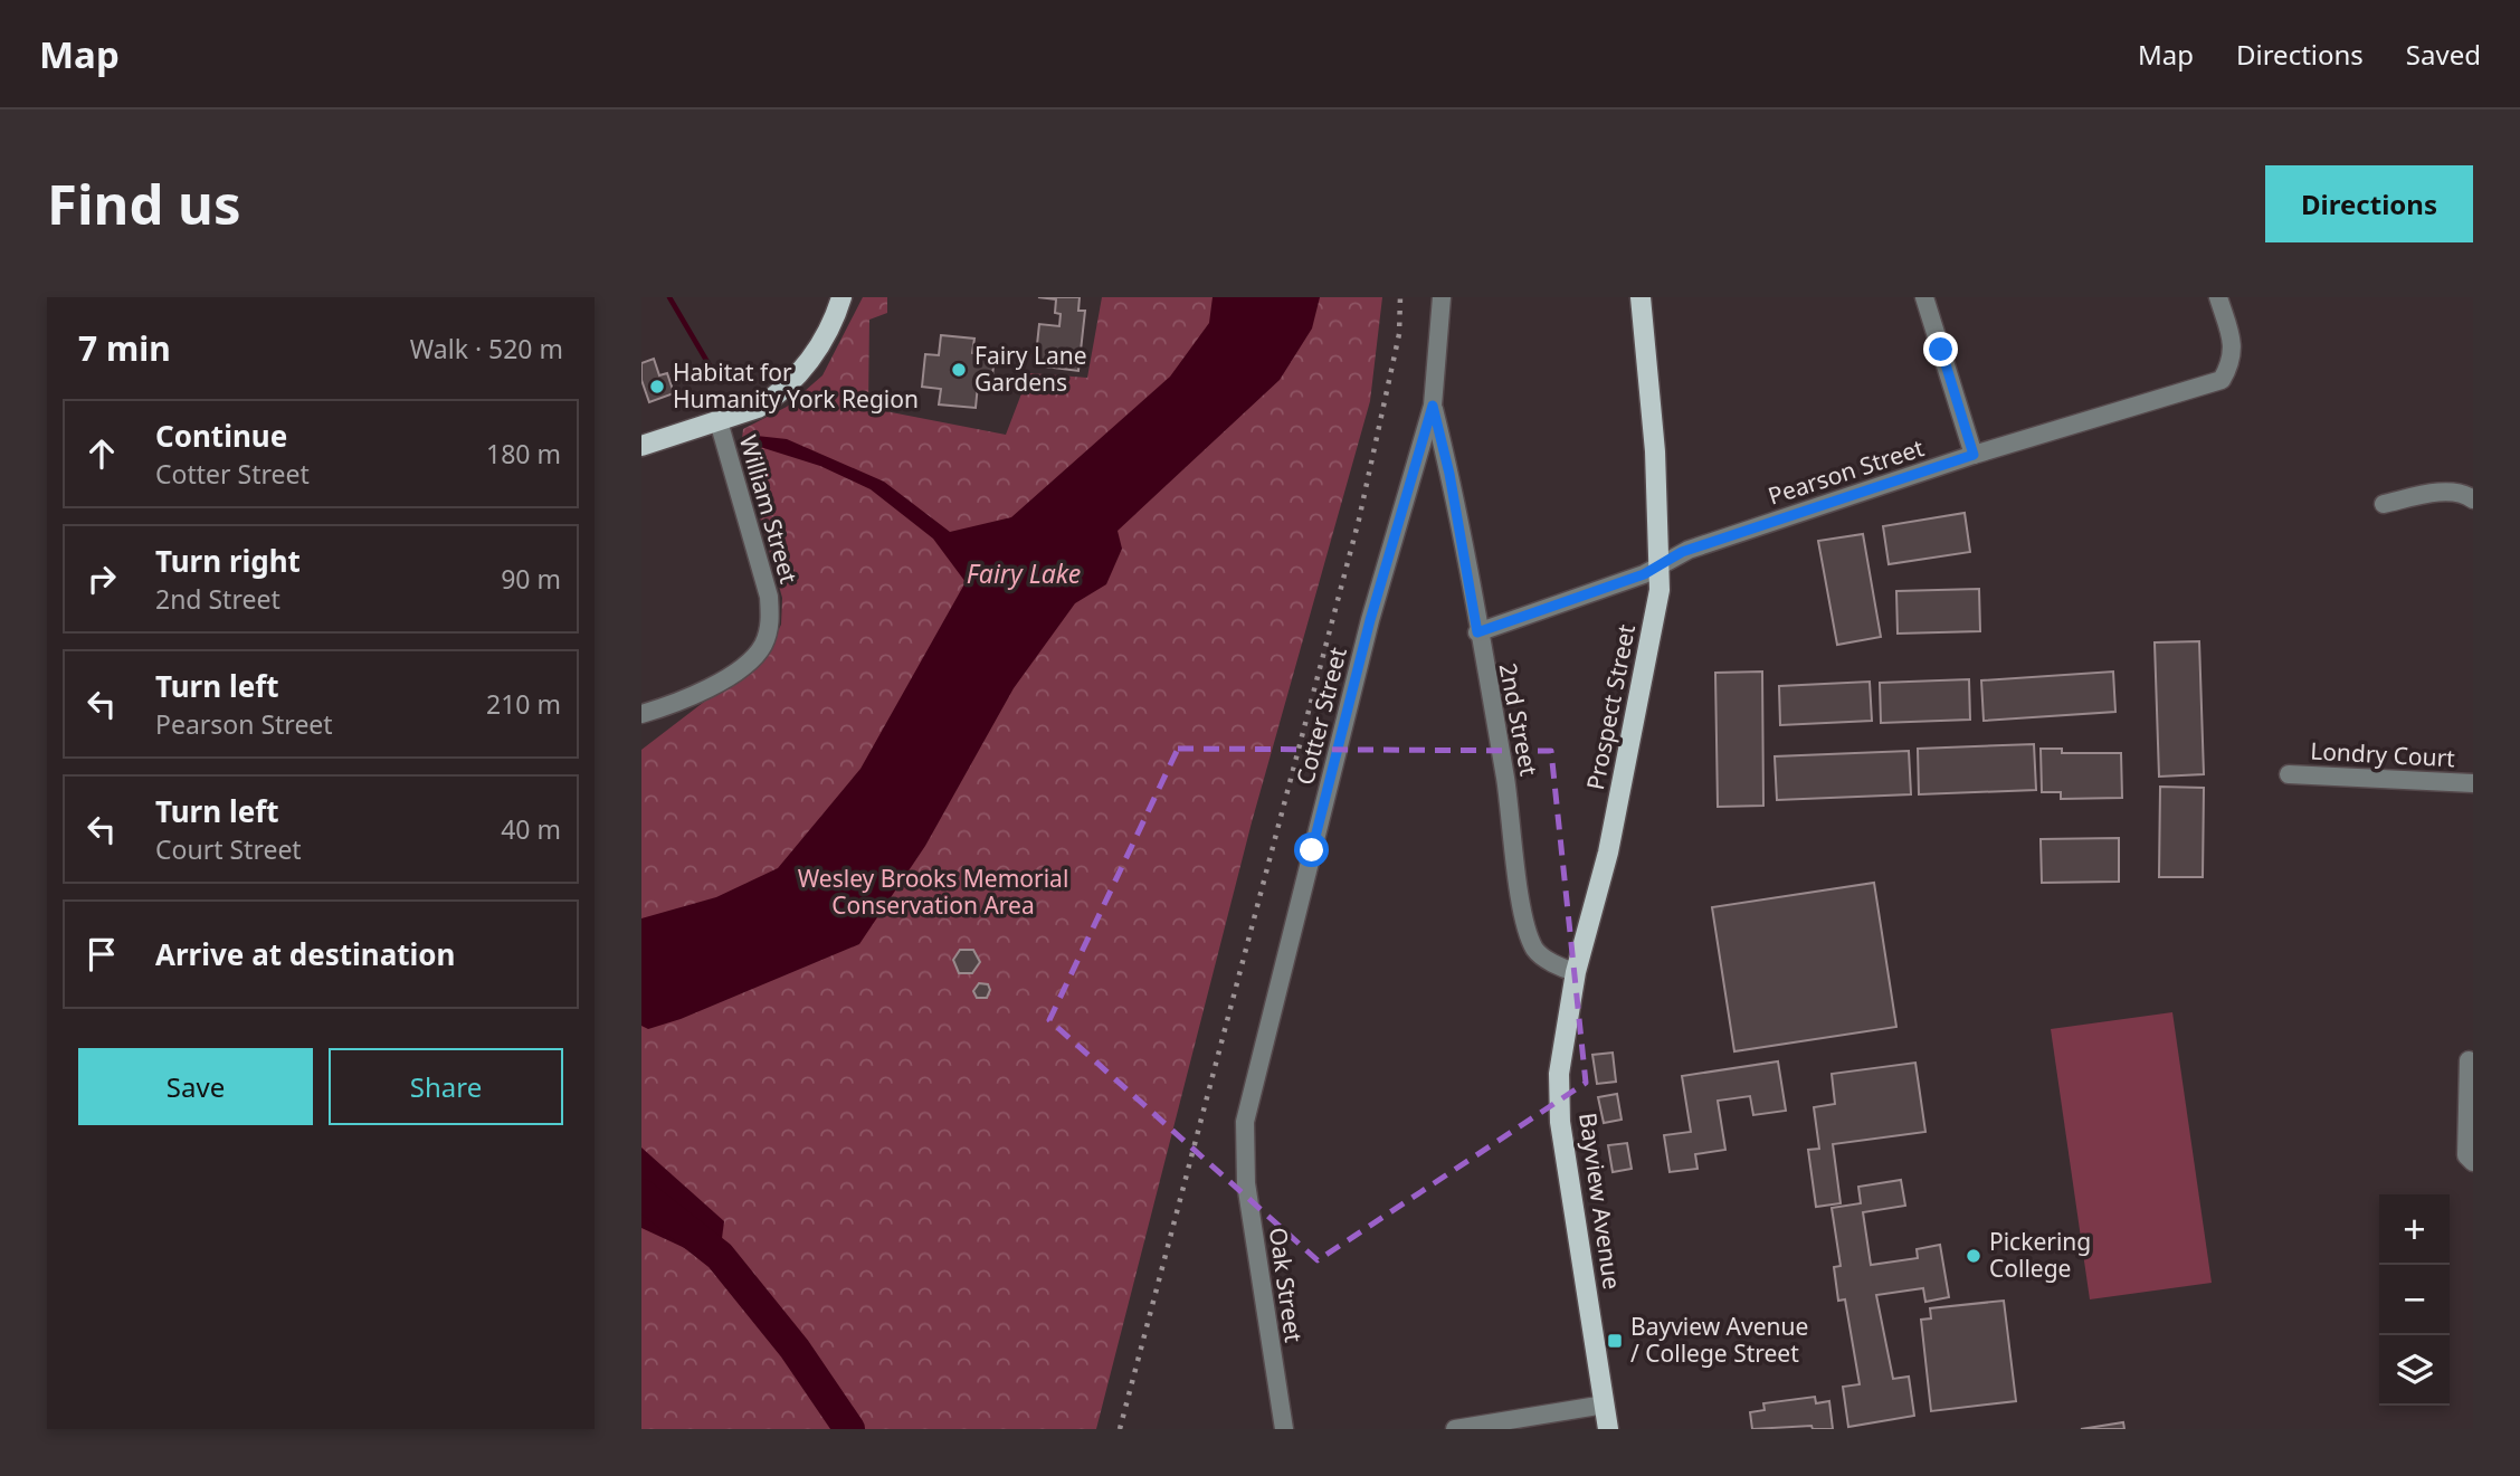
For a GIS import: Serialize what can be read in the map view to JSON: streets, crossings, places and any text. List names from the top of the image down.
{
  "streets": {
    "main road": ["Prospect Street", "Bayview Avenue"],
    "street": [
      "Pearson Street",
      "William Street",
      "Cotter Street",
      "2nd Street",
      "Londry Court",
      "Oak Street"
    ]
  },
  "crossings": [
    ["Pearson Street", "Prospect Street"],
    ["Pearson Street", "2nd Street"],
    ["Prospect Street", "2nd Street"],
    ["Prospect Street", "Bayview Avenue"],
    ["Cotter Street", "2nd Street"],
    ["Cotter Street", "Oak Street"]
  ],
  "water": ["Fairy Lake"],
  "parks": ["Wesley Brooks Memorial Conservation Area"],
  "places": {
    "other": ["Fairy Lane Gardens", "Habitat for Humanity York Region", "Pickering College"],
    "transit": ["Bayview Avenue / College Street"]
  },
  "page": {
    "header": "Map",
    "nav": ["Map", "Directions", "Saved"],
    "buttons": [
      "Directions",
      ["Save", "Share"]
    ],
    "title": "Find us",
    "heading": ["7 min", "Walk · 520 m"],
    "list": [
      ["Continue", "Cotter Street", "180 m"],
      ["Turn right", "2nd Street", "90 m"],
      ["Turn left", "Pearson Street", "210 m"],
      ["Turn left", "Court Street", "40 m"],
      "Arrive at destination"
    ],
    "map_buttons": ["+", "−"]
  }
}
